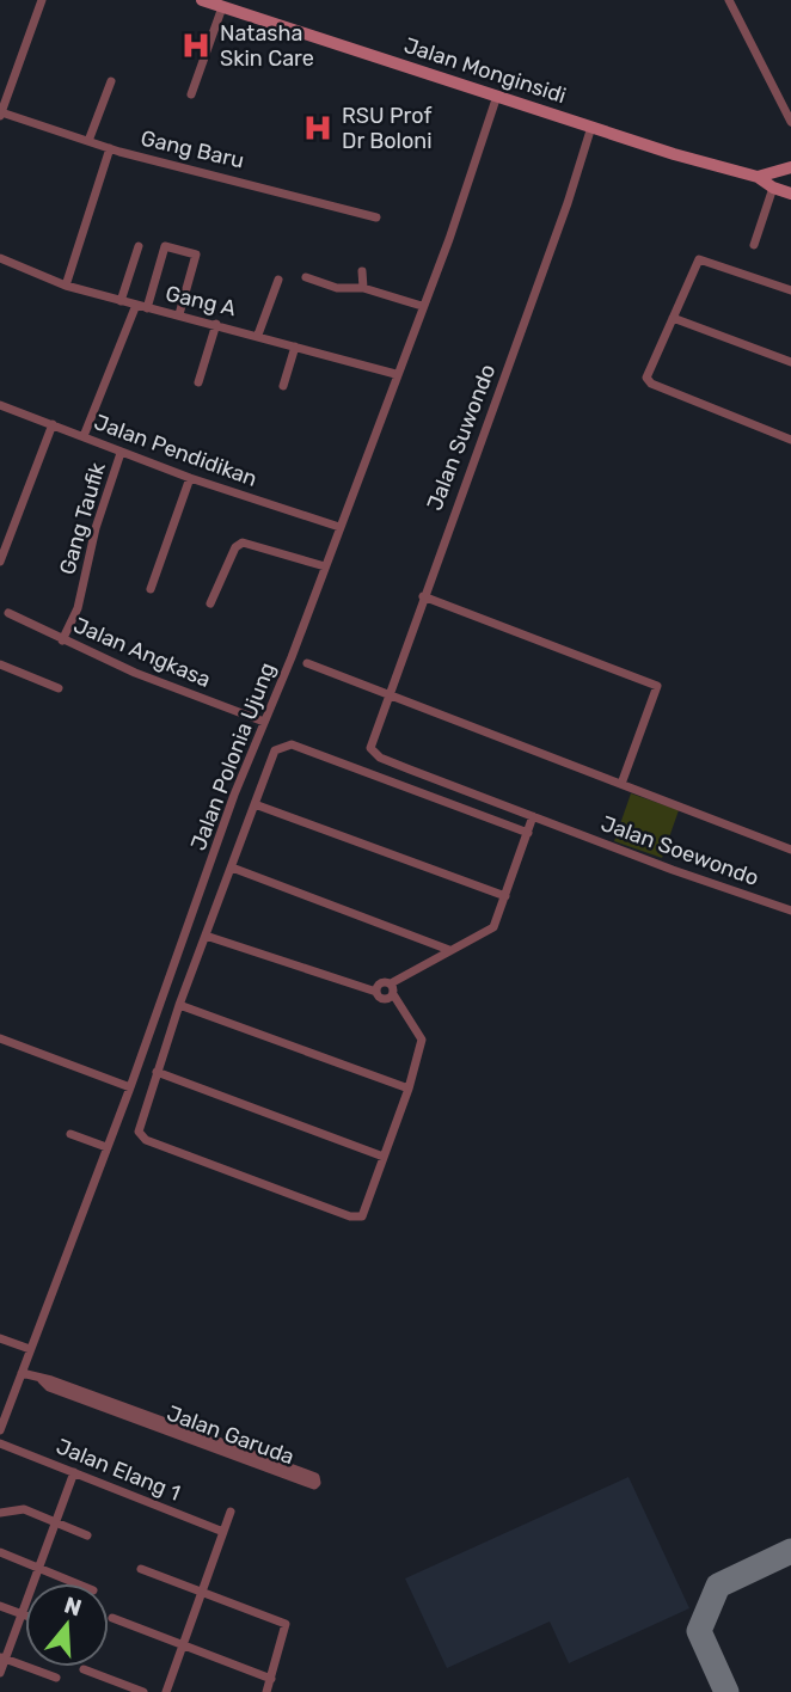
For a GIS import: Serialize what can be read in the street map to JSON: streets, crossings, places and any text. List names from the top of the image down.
{
  "streets": {
    "main road": ["Jalan Monginsidi"],
    "street": [
      "Gang Baru",
      "Gang A",
      "Jalan Suwondo",
      "Jalan Pendidikan",
      "Gang Taufik",
      "Jalan Angkasa",
      "Jalan Polonia Ujung",
      "Jalan Soewondo",
      "Jalan Garuda",
      "Jalan Elang 1"
    ]
  },
  "crossings": [
    ["Jalan Monginsidi", "Jalan Suwondo"],
    ["Jalan Monginsidi", "Jalan Polonia Ujung"],
    ["Gang A", "Jalan Polonia Ujung"],
    ["Jalan Suwondo", "Jalan Soewondo"],
    ["Jalan Pendidikan", "Gang Taufik"],
    ["Jalan Pendidikan", "Jalan Polonia Ujung"],
    ["Gang Taufik", "Jalan Angkasa"],
    ["Jalan Angkasa", "Jalan Polonia Ujung"],
    ["Jalan Polonia Ujung", "Jalan Garuda"]
  ],
  "places": {
    "hospital": ["Natasha Skin Care", "RSU Prof Dr Boloni"]
  },
  "north": "top"
}
